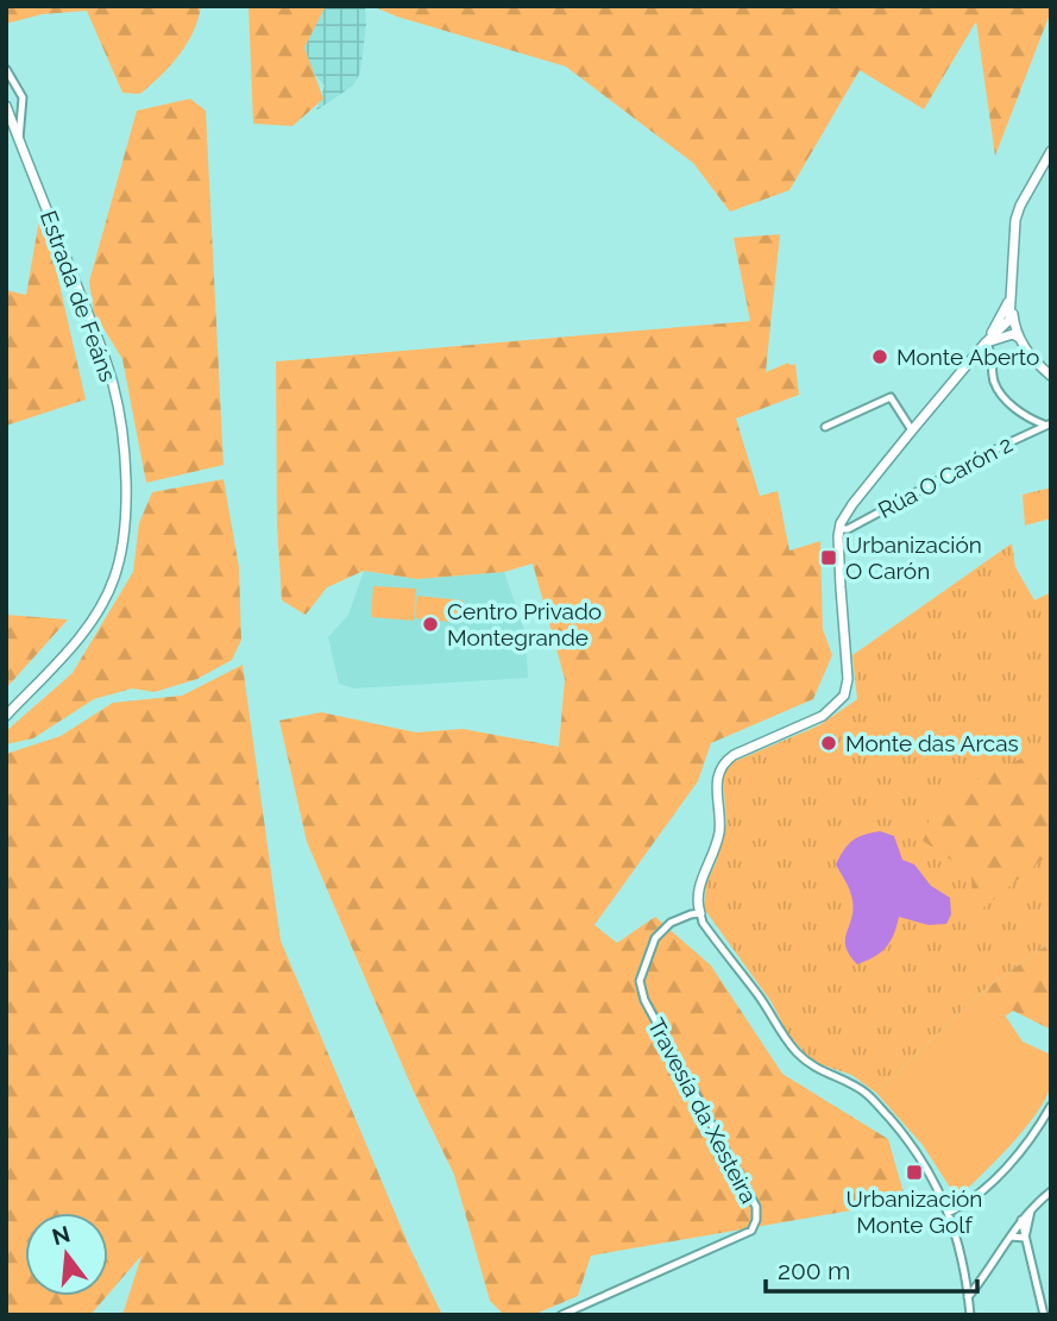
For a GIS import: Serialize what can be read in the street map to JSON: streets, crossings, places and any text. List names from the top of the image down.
{
  "streets": {
    "street": ["Estrada de Feáns", "Rúa O Carón 2", "Travesía da Xesteira"]
  },
  "places": {
    "other": ["Monte Aberto", "Centro Privado Montegrande", "Monte das Arcas"],
    "transit": ["Urbanización O Carón", "Urbanización Monte Golf"]
  },
  "scale_bar": "200 m",
  "north": "top"
}
